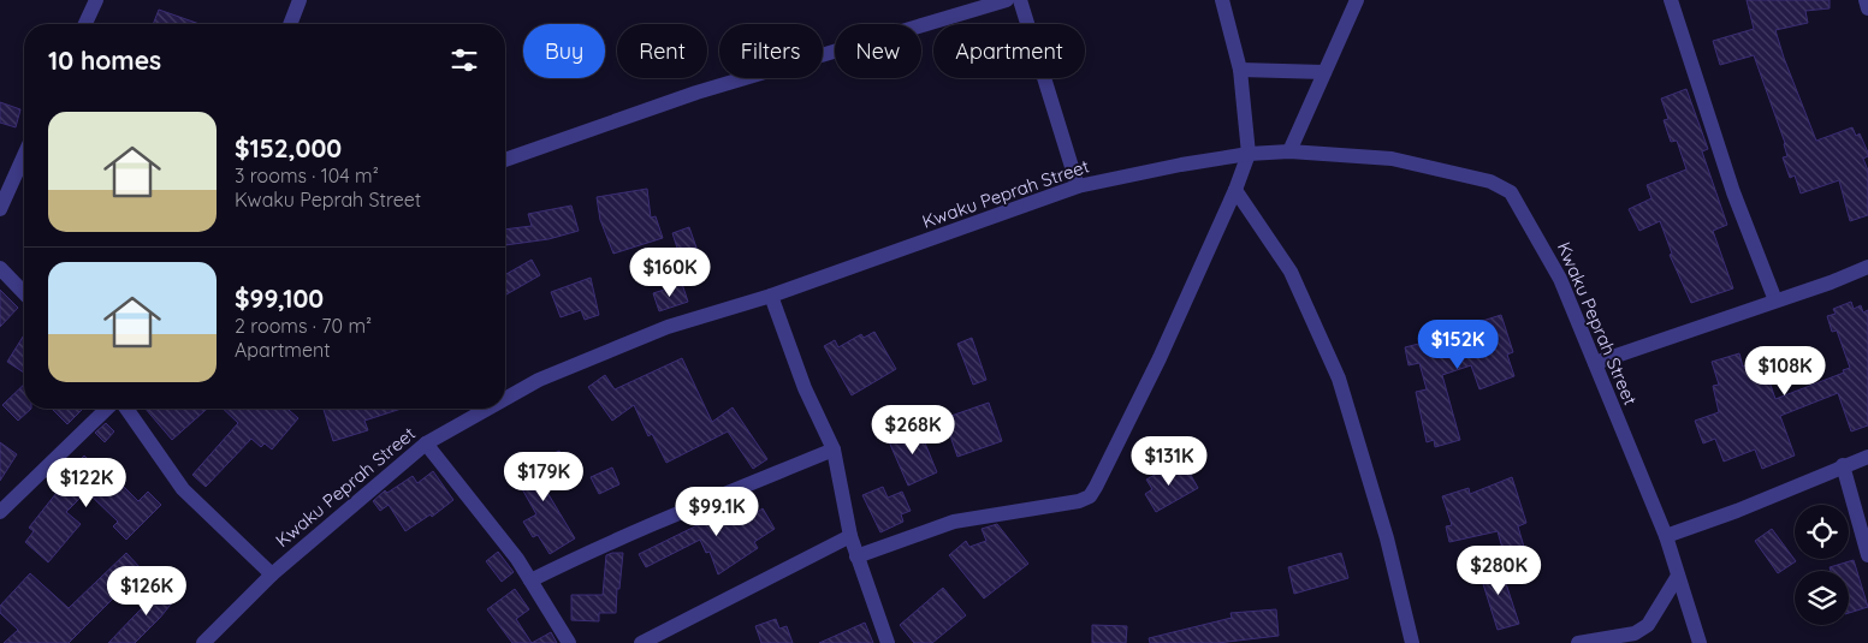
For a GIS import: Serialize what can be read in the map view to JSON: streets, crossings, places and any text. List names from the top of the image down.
{
  "streets": {
    "street": ["Kwaku Peprah Street"]
  },
  "page": {
    "chip": [
      "Buy",
      "Rent",
      "Filters",
      "New",
      "Apartment"
    ],
    "heading": "10 homes",
    "list": [
      {
        "name": "$152,000",
        "note": "3 rooms · 104 m² · Kwaku Peprah Street"
      },
      {
        "name": "$99,100",
        "note": "2 rooms · 70 m² · Apartment"
      }
    ],
    "price": [
      "$160K",
      "$152K",
      "$108K",
      "$268K",
      "$131K",
      "$179K",
      "$122K",
      "$99.1K",
      "$280K",
      "$126K"
    ]
  }
}
